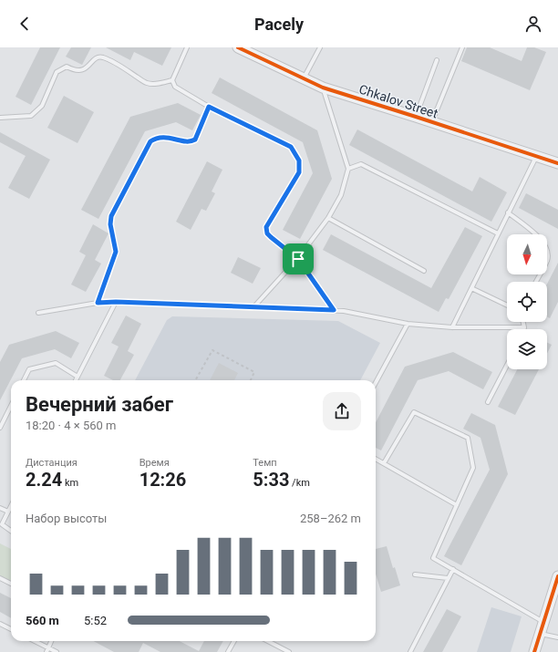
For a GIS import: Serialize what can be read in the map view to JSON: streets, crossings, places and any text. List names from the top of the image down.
{
  "streets": {
    "street": ["Chkalov Street"]
  },
  "north": "bottom",
  "page": {
    "header": "Pacely",
    "heading": ["Вечерний забег", "18:20 · 4 × 560 m"],
    "stats": [
      ["Дистанция", "2.24 km"],
      ["Время", "12:26"],
      ["Темп", "5:33 /km"]
    ],
    "chart": ["Набор высоты", "258–262 m"],
    "list": [
      {
        "name": "560 m",
        "note": "5:52"
      }
    ]
  }
}
